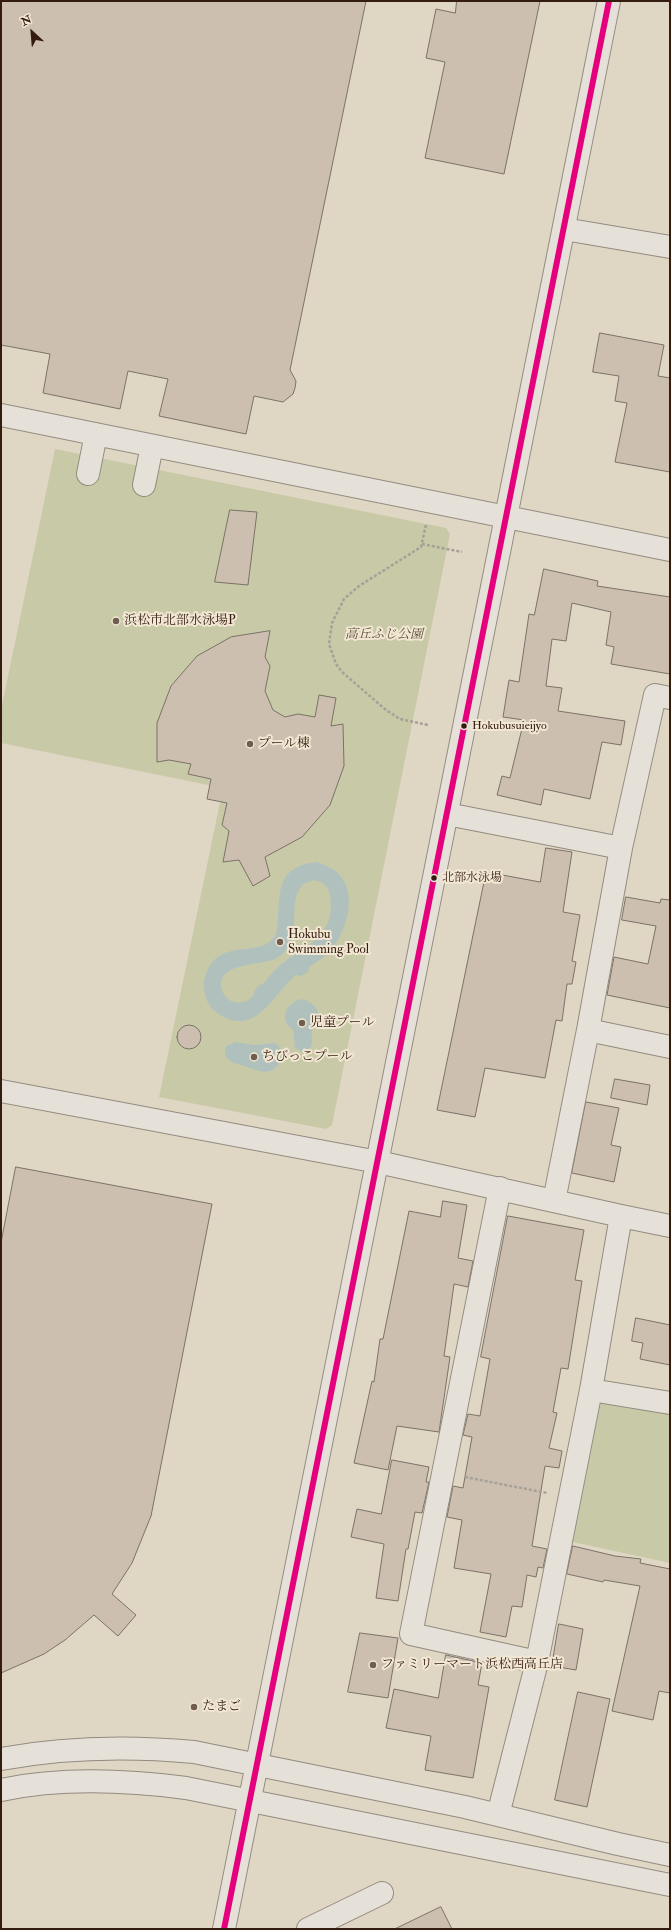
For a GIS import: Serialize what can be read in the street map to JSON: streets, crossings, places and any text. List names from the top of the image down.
{
  "parks": ["高丘ふじ公園"],
  "places": [
    "浜松市北部水泳場P",
    "Hokubusuieijyo",
    "プール棟",
    "北部水泳場",
    "Hokubu Swimming Pool",
    "児童プール",
    "ちびっこプール",
    "ファミリーマート浜松西高丘店",
    "たまご"
  ],
  "north": "top left"
}
